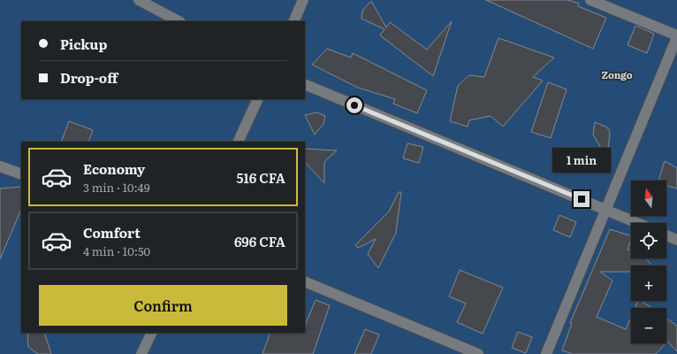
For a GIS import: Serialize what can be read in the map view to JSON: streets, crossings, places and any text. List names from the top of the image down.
{
  "districts": ["Zongo"],
  "north": "top",
  "page": {
    "banner": ["Pickup", "Drop-off"],
    "bubble": "1 min",
    "list": [
      {
        "name": "Economy",
        "note": "3 min · 10:49",
        "value": "516 CFA"
      },
      {
        "name": "Comfort",
        "note": "4 min · 10:50",
        "value": "696 CFA"
      }
    ],
    "map_buttons": ["+", "−"],
    "buttons": "Confirm"
  }
}
